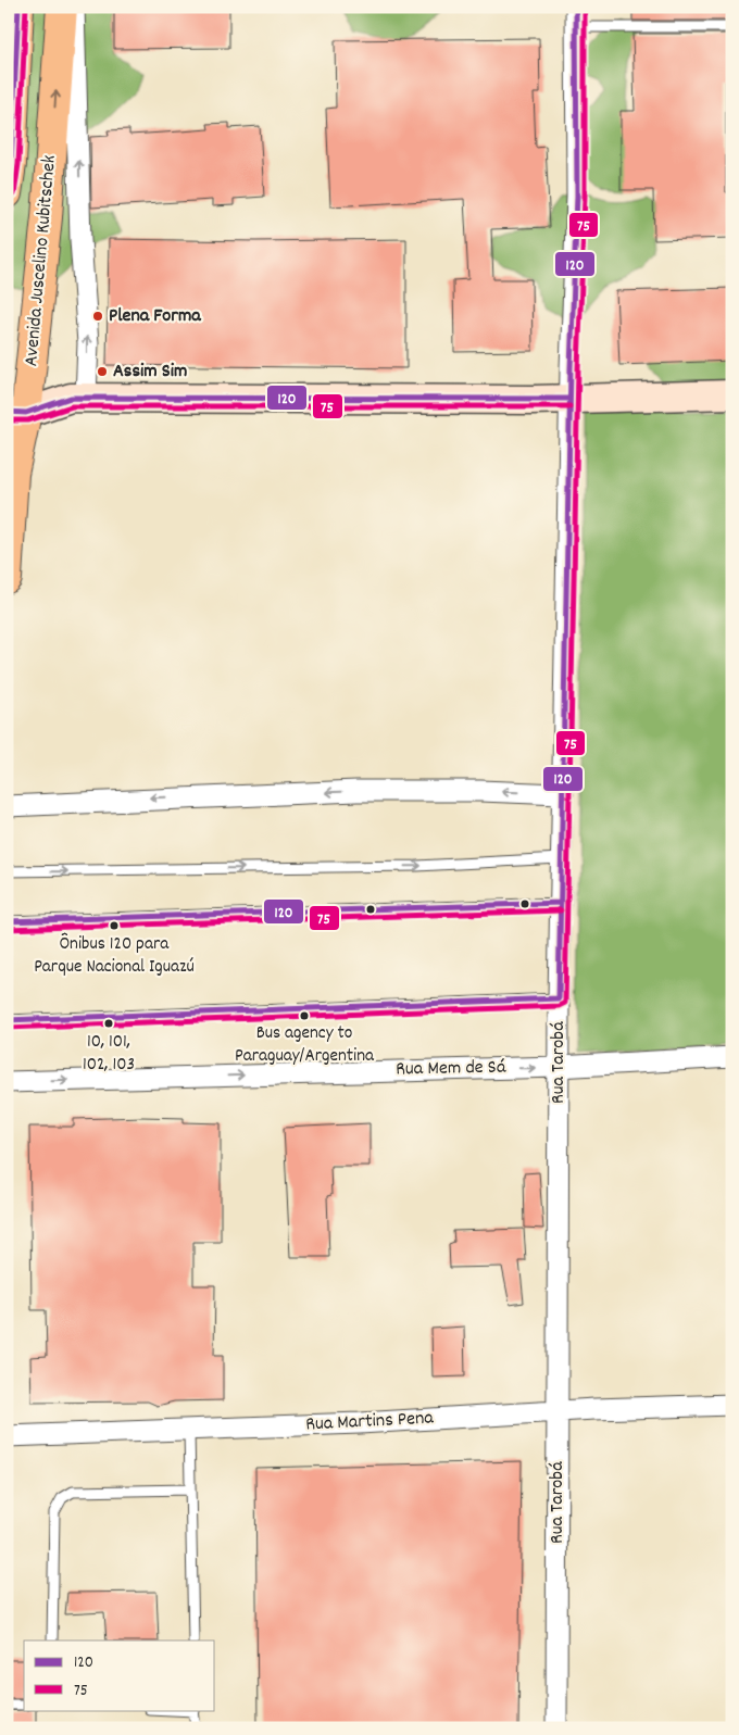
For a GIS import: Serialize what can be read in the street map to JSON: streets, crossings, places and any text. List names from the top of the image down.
{
  "streets": {
    "main road": ["Avenida Juscelino Kubitschek"],
    "street": ["Rua Tarobá", "Rua Mem de Sá", "Rua Martins Pena"]
  },
  "crossings": [
    ["Rua Tarobá", "Rua Mem de Sá"],
    ["Rua Tarobá", "Rua Martins Pena"]
  ],
  "one_way": ["Avenida Juscelino Kubitschek", "Rua Mem de Sá"],
  "places": [
    "Plena Forma",
    "Assim Sim",
    "Ônibus 120 para Parque Nacional Iguazú",
    "Bus agency to Paraguay/Argentina",
    "10, 101, 102, 103"
  ],
  "lines": ["transit line 120", "transit line 75"],
  "legend": ["120", "75"]
}
